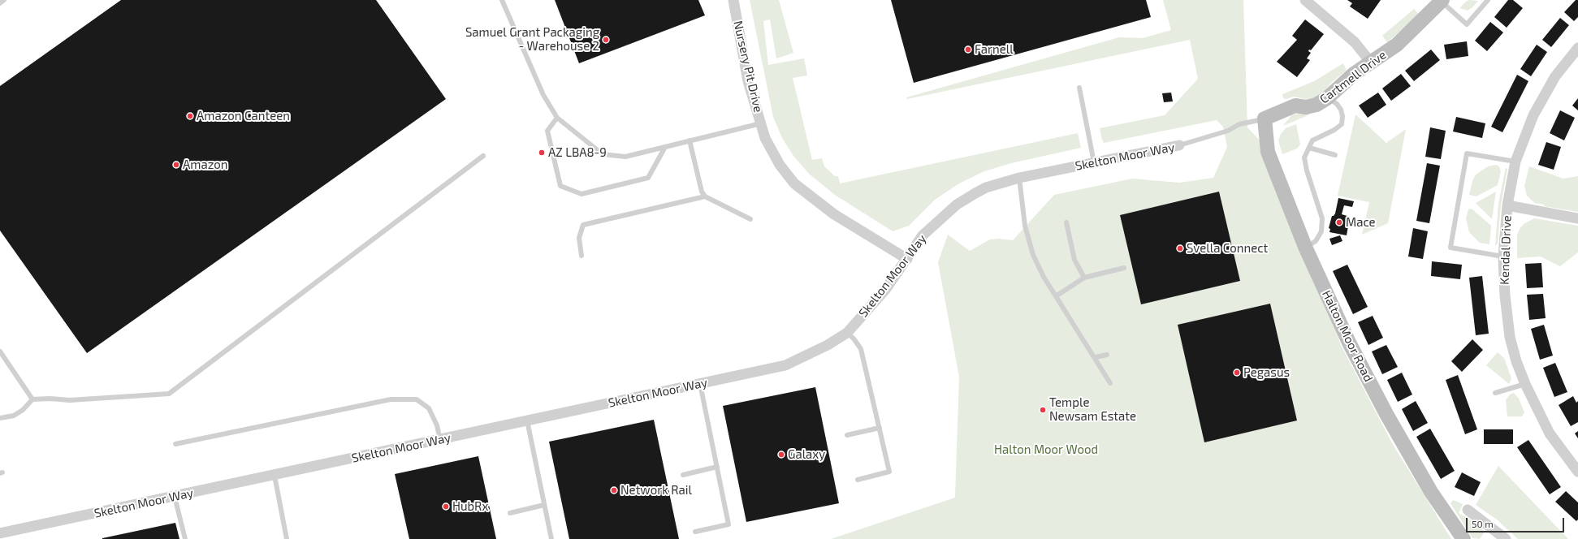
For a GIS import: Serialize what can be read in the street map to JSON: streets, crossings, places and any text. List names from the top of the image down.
{
  "streets": {
    "street": [
      "Nursery Pit Drive",
      "Cartmell Drive",
      "Skelton Moor Way",
      "Kendal Drive",
      "Halton Moor Road"
    ]
  },
  "crossings": [
    ["Nursery Pit Drive", "Skelton Moor Way"],
    ["Cartmell Drive", "Skelton Moor Way"],
    ["Cartmell Drive", "Halton Moor Road"]
  ],
  "parks": ["Halton Moor Wood"],
  "places": [
    "Samuel Grant Packaging - Warehouse 2",
    "Farnell",
    "Amazon Canteen",
    "AZ LBA8-9",
    "Amazon",
    "Mace",
    "Svella Connect",
    "Pegasus",
    "Temple Newsam Estate",
    "Galaxy",
    "Network Rail",
    "HubRx"
  ],
  "scale_bar": "50 m"
}
